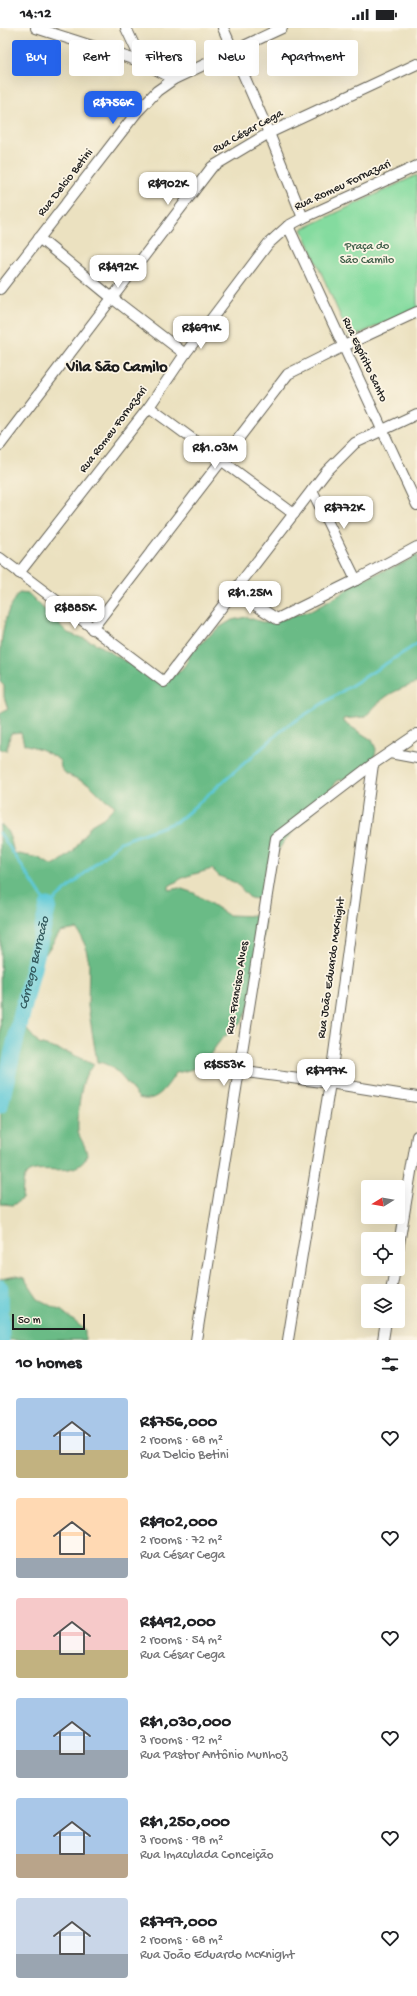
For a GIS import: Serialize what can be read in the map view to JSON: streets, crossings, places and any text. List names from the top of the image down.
{
  "streets": {
    "street": [
      "Rua César Cega",
      "Rua Delcio Betini",
      "Rua Romeu Fornazari",
      "Rua Espírito Santo",
      "Rua João Eduardo McKnight",
      "Rua Francisco Alves"
    ]
  },
  "crossings": [
    ["Rua Romeu Fornazari", "Rua Espírito Santo"],
    ["Rua João Eduardo McKnight", "Rua Francisco Alves"]
  ],
  "districts": ["Vila São Camilo"],
  "water": ["Córrego Barrocão"],
  "parks": ["Praça do São Camilo"],
  "scale_bar": "50 m",
  "north": "left",
  "page": {
    "status": "14:12",
    "chip": [
      "Buy",
      "Rent",
      "Filters",
      "New",
      "Apartment"
    ],
    "price": [
      "R$756K",
      "R$902K",
      "R$492K",
      "R$691K",
      "R$1.03M",
      "R$772K",
      "R$1.25M",
      "R$885K",
      "R$553K",
      "R$797K"
    ],
    "scale": "50 m",
    "heading": "10 homes",
    "list": [
      {
        "name": "R$756,000",
        "note": "2 rooms · 68 m² · Rua Delcio Betini"
      },
      {
        "name": "R$902,000",
        "note": "2 rooms · 72 m² · Rua César Cega"
      },
      {
        "name": "R$492,000",
        "note": "2 rooms · 54 m² · Rua César Cega"
      },
      {
        "name": "R$1,030,000",
        "note": "3 rooms · 92 m² · Rua Pastor Antônio Munhoz"
      },
      {
        "name": "R$1,250,000",
        "note": "3 rooms · 98 m² · Rua Imaculada Conceição"
      },
      {
        "name": "R$797,000",
        "note": "2 rooms · 68 m² · Rua João Eduardo McKnight"
      }
    ]
  }
}
